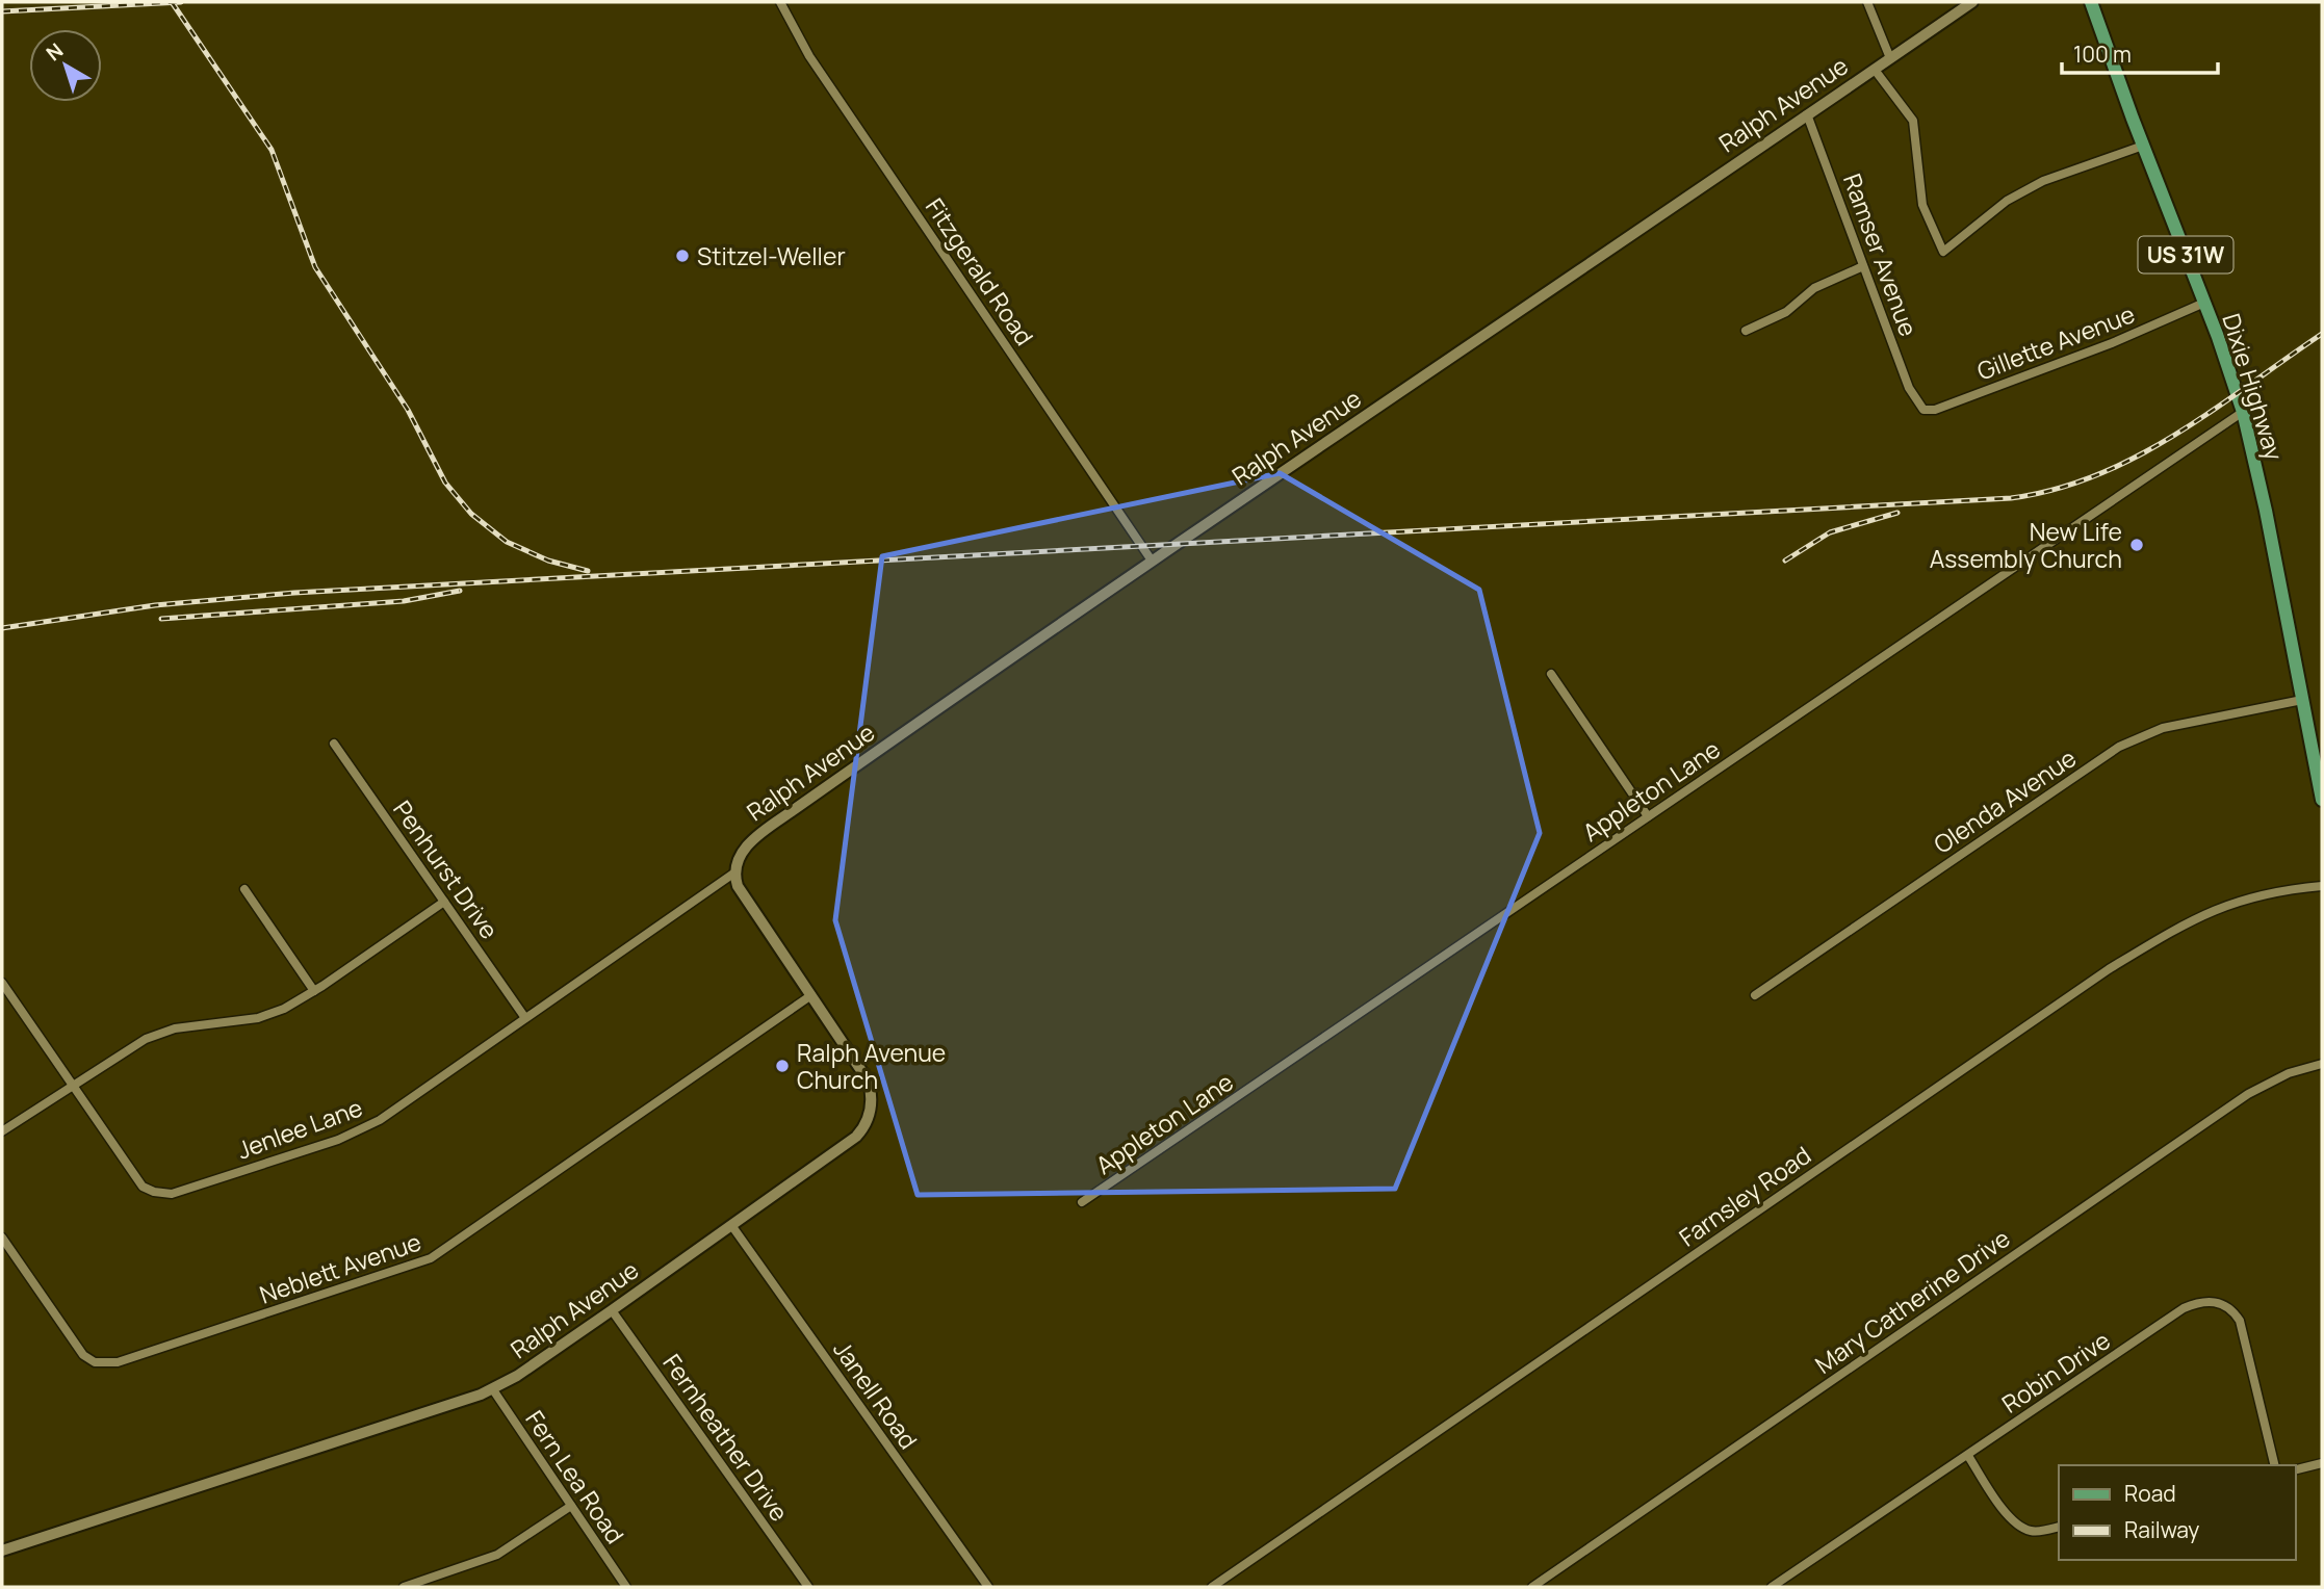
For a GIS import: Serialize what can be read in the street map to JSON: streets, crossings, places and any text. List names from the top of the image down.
{
  "streets": {
    "main road": ["US 31W", "Dixie Highway"],
    "street": [
      "Ralph Avenue",
      "Ramser Avenue",
      "Fitzgerald Road",
      "Gillette Avenue",
      "Appleton Lane",
      "Olenda Avenue",
      "Penhurst Drive",
      "Jenlee Lane",
      "Farnsley Road",
      "Neblett Avenue",
      "Mary Catherine Drive",
      "Robin Drive",
      "Janell Road",
      "Fernheather Drive",
      "Fern Lea Road"
    ]
  },
  "crossings": [
    ["Ralph Avenue", "Ramser Avenue"],
    ["Ralph Avenue", "Fitzgerald Road"],
    ["Ralph Avenue", "Jenlee Lane"],
    ["Ralph Avenue", "Neblett Avenue"],
    ["Ralph Avenue", "Janell Road"],
    ["Ralph Avenue", "Fernheather Drive"],
    ["Ralph Avenue", "Fern Lea Road"],
    ["Ramser Avenue", "Gillette Avenue"],
    ["Gillette Avenue", "Dixie Highway"],
    ["Dixie Highway", "Appleton Lane"],
    ["Dixie Highway", "Olenda Avenue"],
    ["Penhurst Drive", "Jenlee Lane"]
  ],
  "places": ["Stitzel-Weller", "New Life Assembly Church", "Ralph Avenue Church"],
  "legend": ["Road", "Railway"],
  "scale_bar": "100 m",
  "north": "top left"
}
